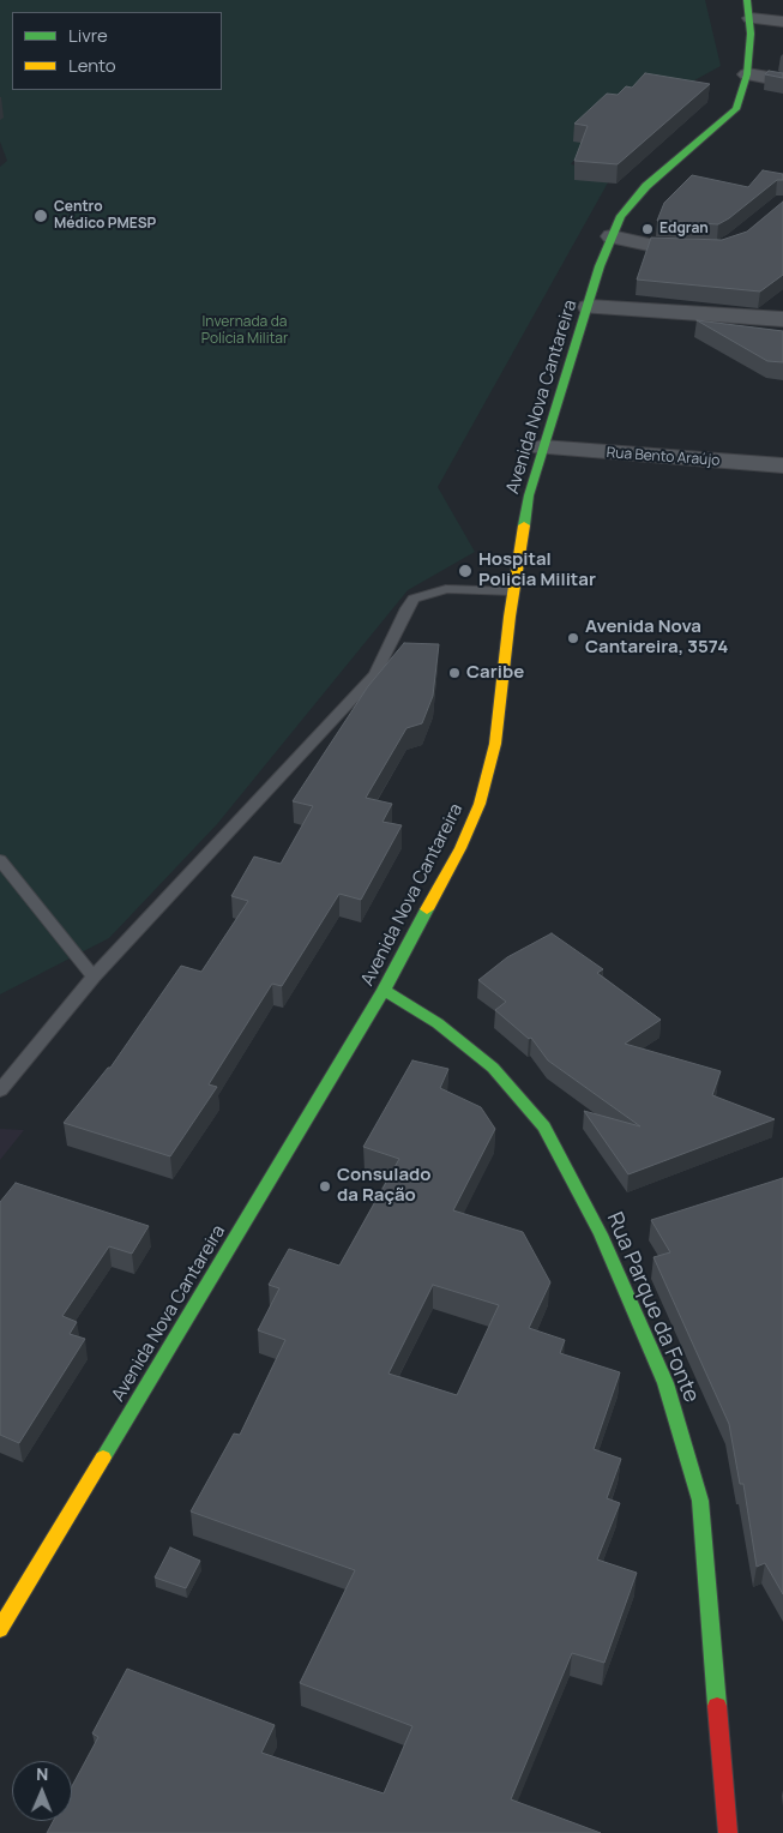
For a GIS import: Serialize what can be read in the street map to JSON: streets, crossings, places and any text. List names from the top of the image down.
{
  "streets": {
    "main road": ["Avenida Nova Cantareira", "Rua Parque da Fonte"],
    "street": ["Rua Bento Araújo"]
  },
  "crossings": [
    ["Avenida Nova Cantareira", "Rua Bento Araújo"],
    ["Avenida Nova Cantareira", "Rua Parque da Fonte"]
  ],
  "parks": ["Invernada da Polícia Militar"],
  "places": [
    "Centro Médico PMESP",
    "Edgran",
    "Hospital Policia Militar",
    "Avenida Nova Cantareira, 3574",
    "Caribe",
    "Consulado da Ração"
  ],
  "legend": ["Livre", "Lento"],
  "north": "top"
}
